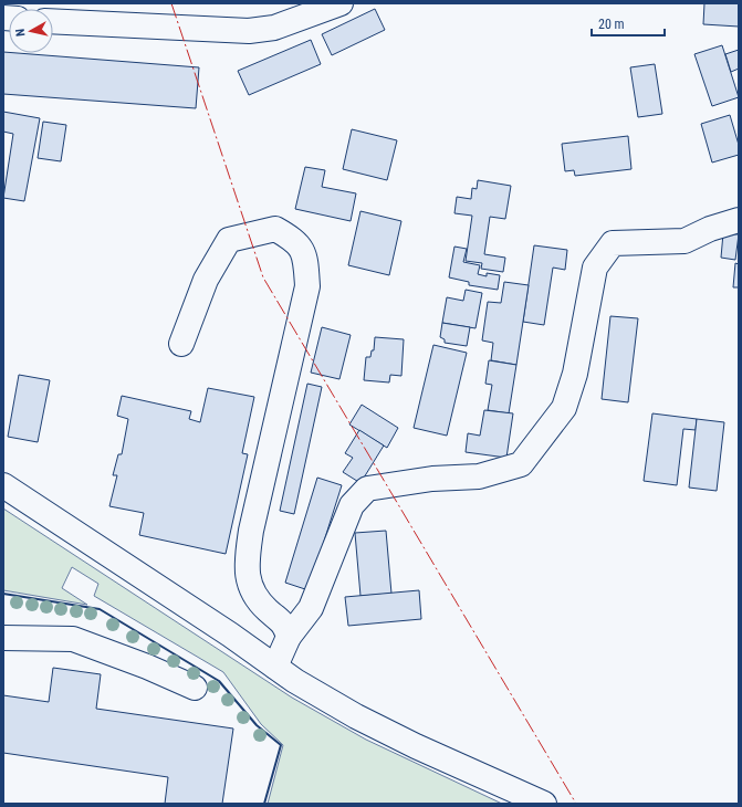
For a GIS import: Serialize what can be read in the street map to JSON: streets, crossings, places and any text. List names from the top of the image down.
{
  "scale_bar": "20 m",
  "north": "left"
}
